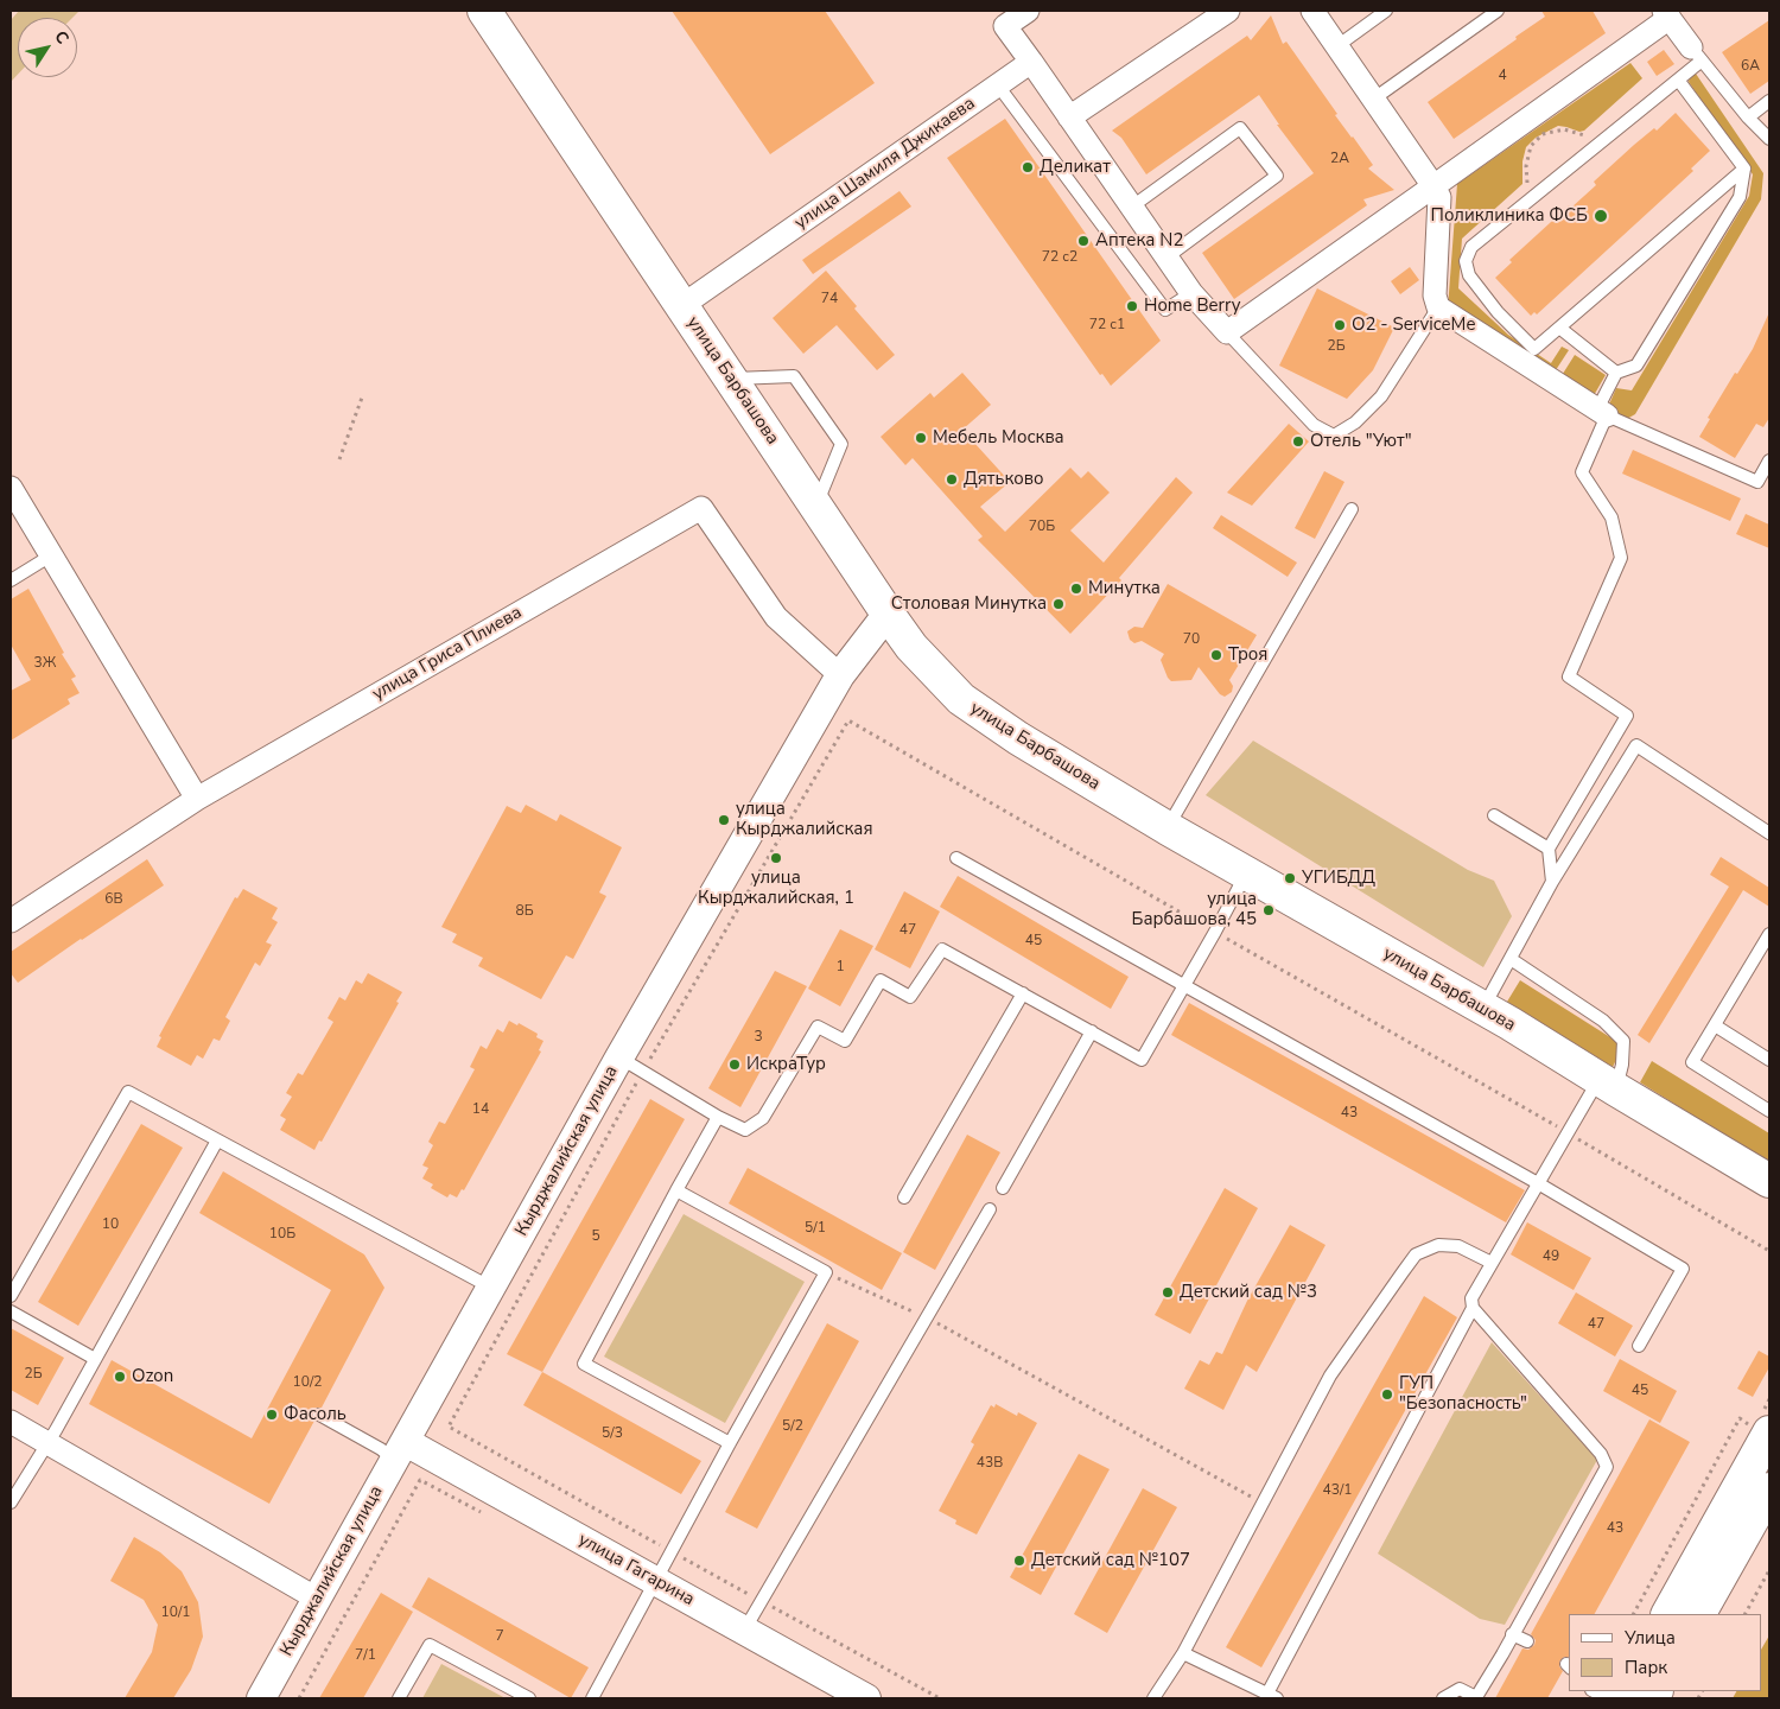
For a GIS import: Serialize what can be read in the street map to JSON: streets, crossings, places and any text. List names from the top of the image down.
{
  "streets": {
    "main road": ["улица Барбашова"],
    "street": [
      "улица Шамиля Джикаева",
      "улица Гриса Плиева",
      "Кырджалийская улица",
      "улица Гагарина"
    ]
  },
  "crossings": [
    ["улица Шамиля Джикаева", "улица Барбашова"],
    ["улица Барбашова", "Кырджалийская улица"],
    ["улица Гриса Плиева", "Кырджалийская улица"],
    ["Кырджалийская улица", "улица Гагарина"]
  ],
  "places": [
    "Деликат",
    "Поликлиника ФСБ",
    "Аптека N2",
    "Home Berry",
    "О2 - ServiceMe",
    "Мебель Москва",
    "Отель \"Уют\"",
    "Дятьково",
    "Минутка",
    "Столовая Минутка",
    "Троя",
    "улица Кырджалийская",
    "улица Кырджалийская, 1",
    "УГИБДД",
    "улица Барбашова, 45",
    "ИскраТур",
    "Детский сад №3",
    "Ozon",
    "ГУП \"Безопасность\"",
    "Фасоль",
    "Детский сад №107"
  ],
  "house_numbers": [
    "6А",
    "4",
    "2А",
    "72 с2",
    "74",
    "72 с1",
    "2Б",
    "70Б",
    "70",
    "3Ж",
    "6В",
    "8Б",
    "47",
    "45",
    "1",
    "3",
    "14",
    "43",
    "10",
    "5/1",
    "10Б",
    "5",
    "49",
    "47",
    "2Б",
    "10/2",
    "45",
    "5/2",
    "5/3",
    "43В",
    "43/1",
    "43",
    "10/1",
    "7",
    "7/1"
  ],
  "legend": ["Улица", "Парк"],
  "north": "top right"
}
